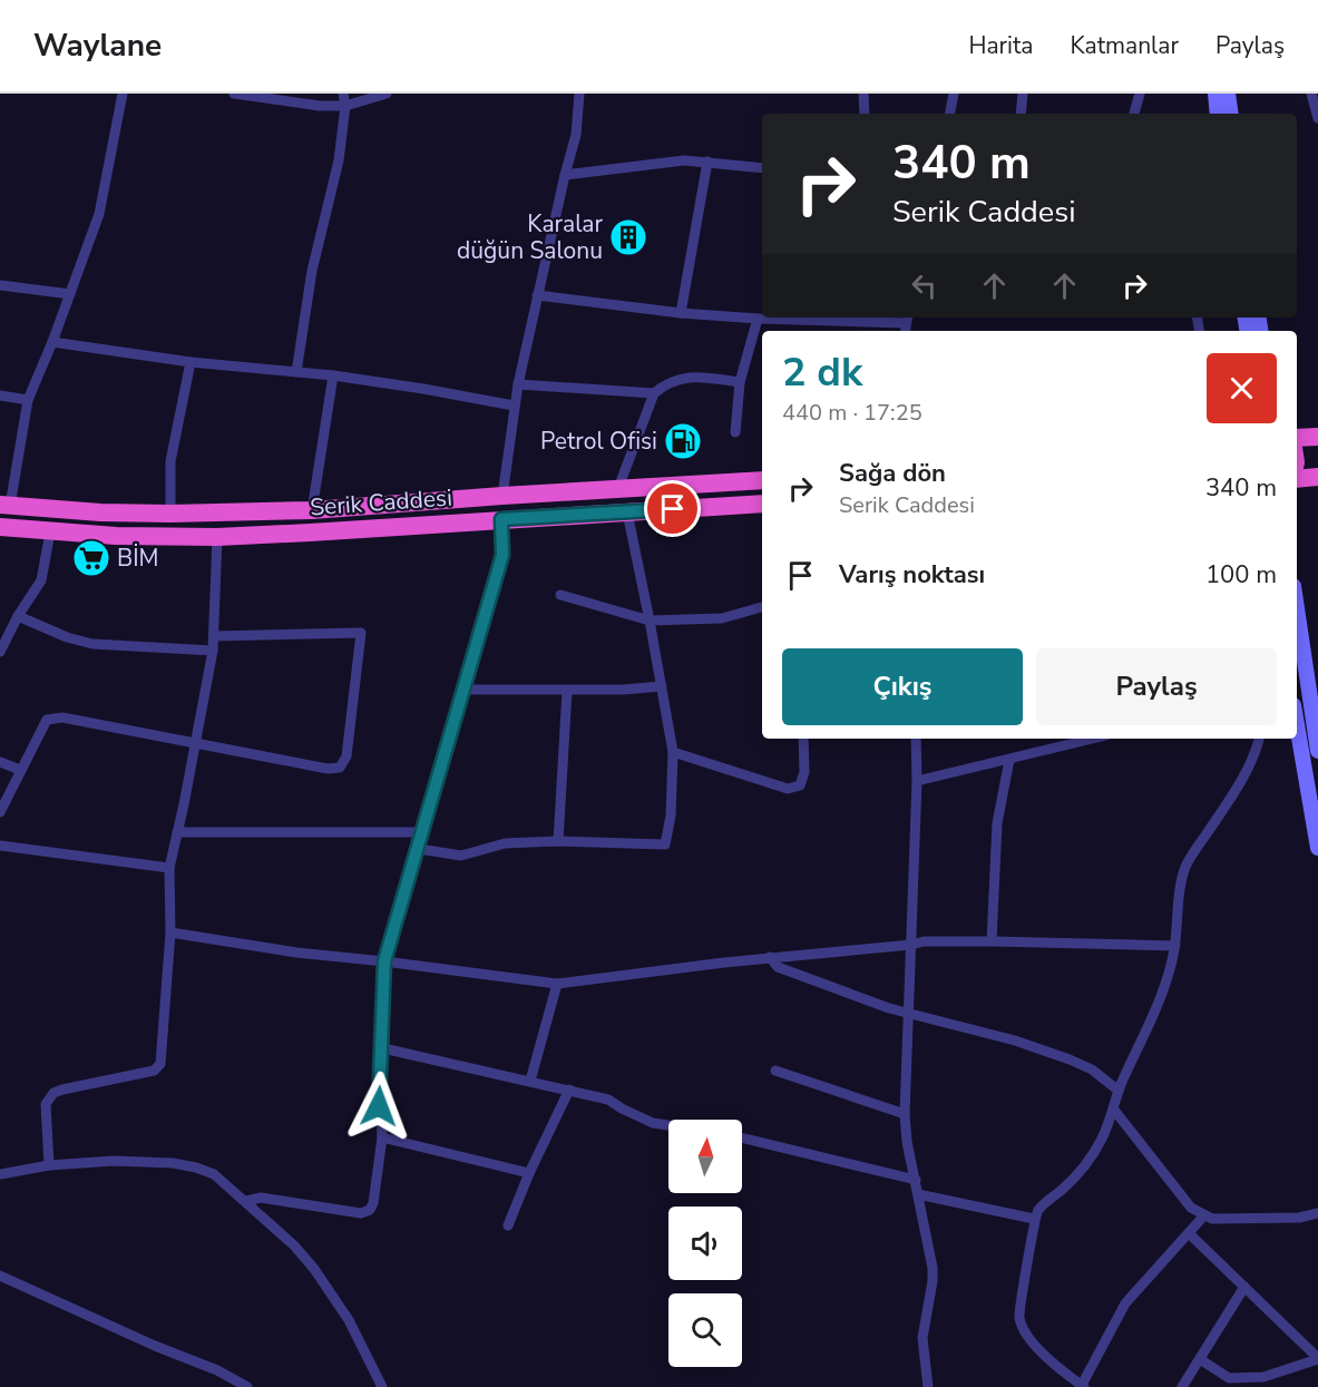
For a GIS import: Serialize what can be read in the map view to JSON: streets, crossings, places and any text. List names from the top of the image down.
{
  "streets": {
    "highway": ["Serik Caddesi"]
  },
  "places": {
    "building": ["Karalar düğün Salonu"],
    "fuel station": ["Petrol Ofisi"],
    "supermarket": ["BİM"]
  },
  "north": "top",
  "page": {
    "header": "Waylane",
    "nav": ["Harita", "Katmanlar", "Paylaş"],
    "turn": ["340 m", "Serik Caddesi"],
    "heading": ["2 dk", "440 m · 17:25"],
    "list": [
      {
        "name": "Sağa dön",
        "note": "Serik Caddesi",
        "value": "340 m"
      },
      {
        "name": "Varış noktası",
        "value": "100 m"
      }
    ],
    "buttons": ["Çıkış", "Paylaş"]
  }
}
